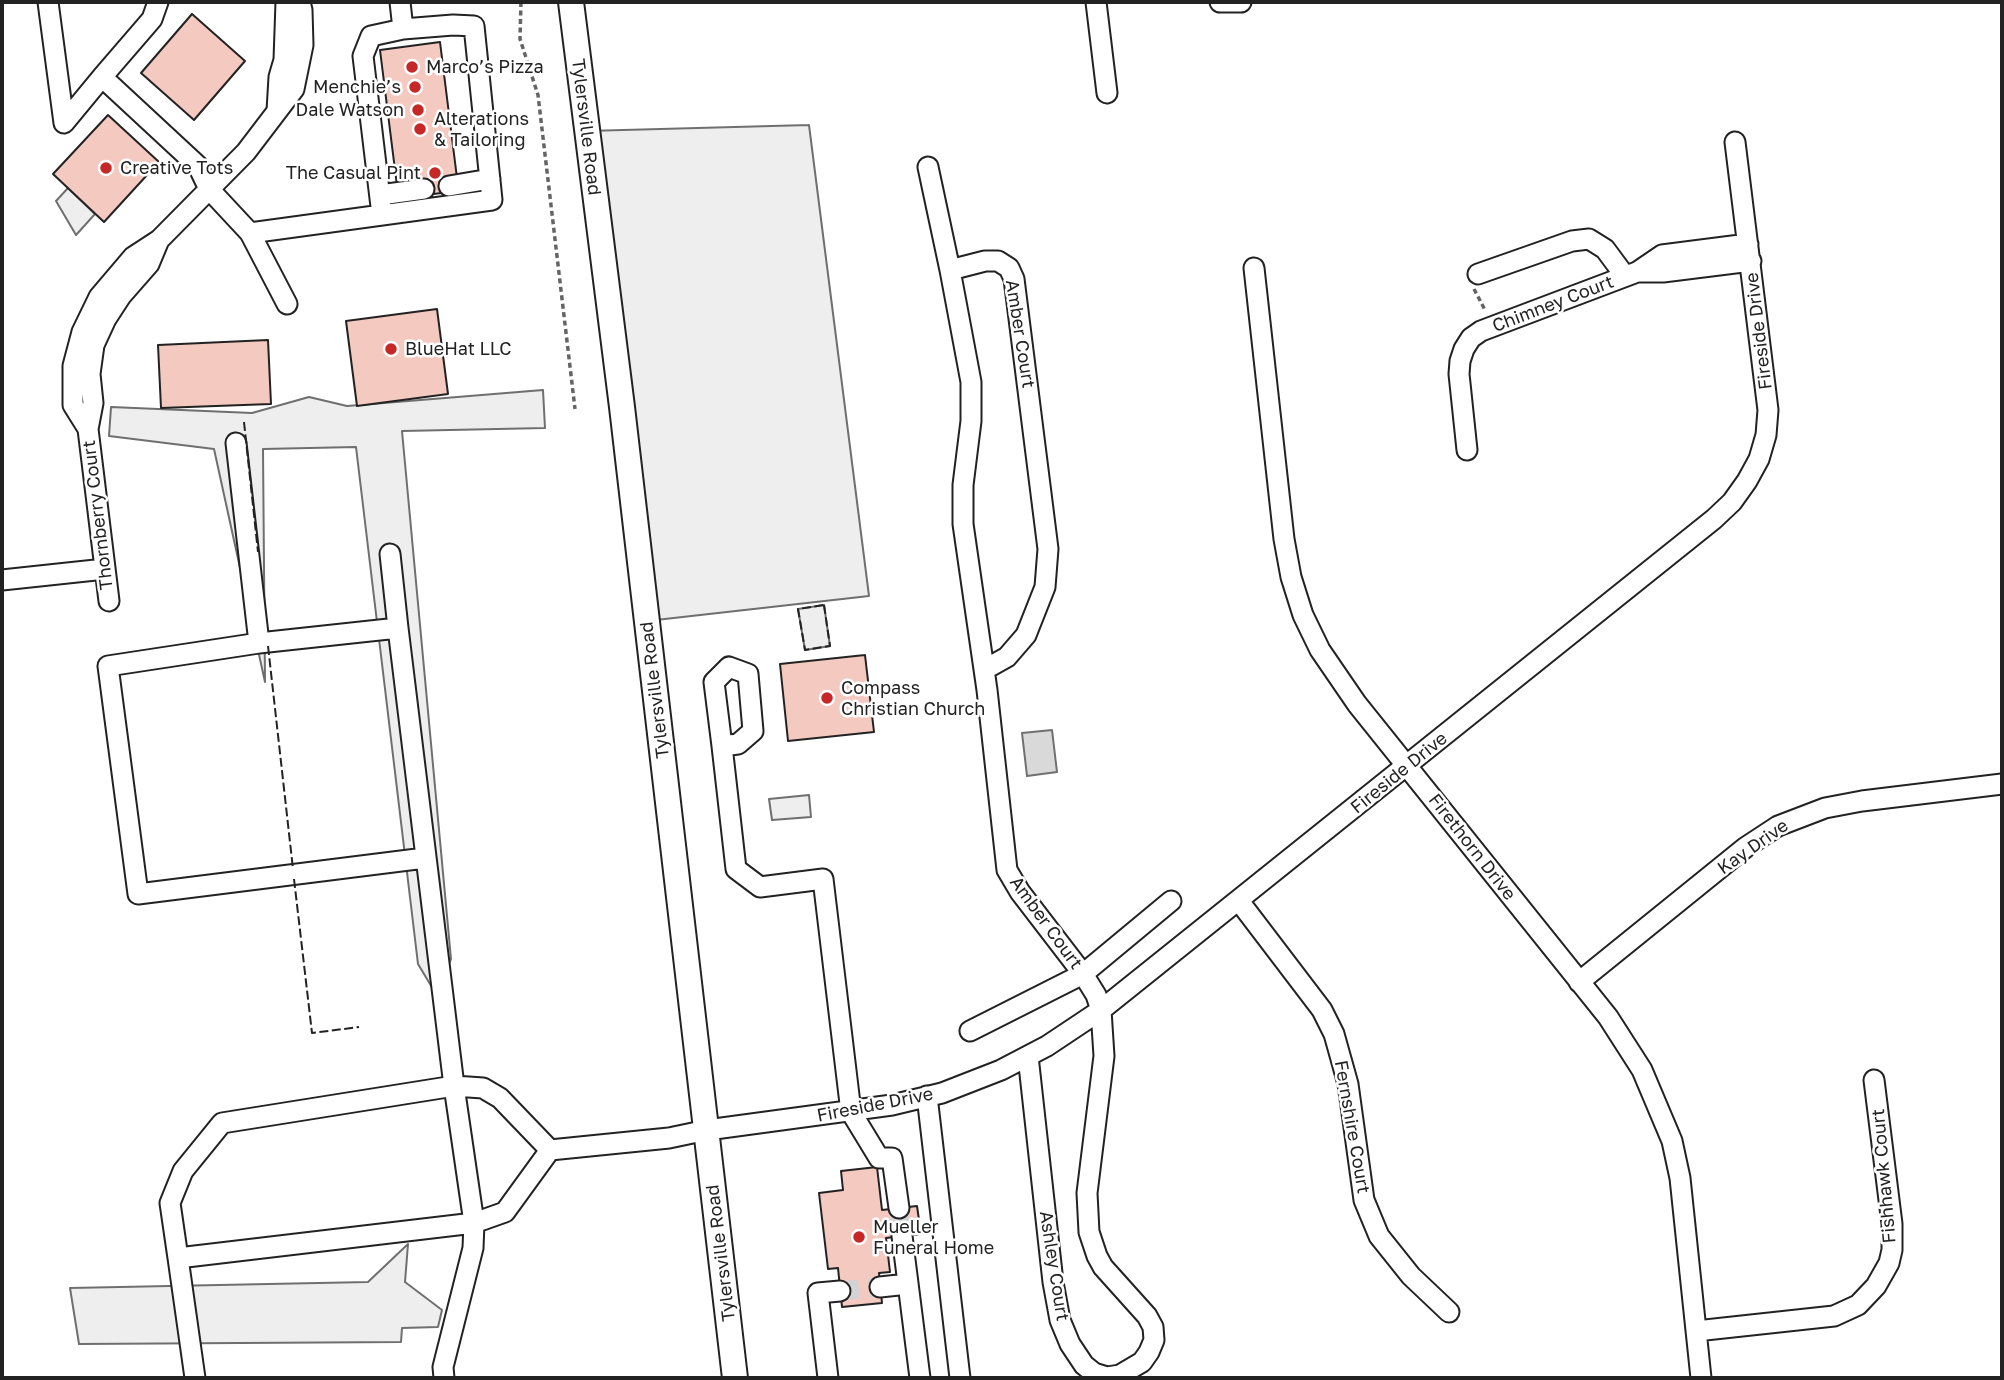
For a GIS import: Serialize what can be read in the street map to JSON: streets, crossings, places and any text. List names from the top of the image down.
{
  "streets": {
    "main road": ["Tylersville Road"],
    "street": [
      "Chimney Court",
      "Fireside Drive",
      "Amber Court",
      "Thornberry Court",
      "Firethorn Drive",
      "Kay Drive",
      "Fernshire Court",
      "Fishhawk Court",
      "Ashley Court"
    ]
  },
  "crossings": [
    ["Tylersville Road", "Fireside Drive"],
    ["Chimney Court", "Fireside Drive"],
    ["Fireside Drive", "Amber Court"],
    ["Fireside Drive", "Firethorn Drive"],
    ["Fireside Drive", "Fernshire Court"],
    ["Fireside Drive", "Ashley Court"],
    ["Amber Court", "Ashley Court"],
    ["Firethorn Drive", "Kay Drive"],
    ["Firethorn Drive", "Fishhawk Court"]
  ],
  "places": [
    "Marco’s Pizza",
    "Menchie’s",
    "Dale Watson",
    "Alterations & Tailoring",
    "Creative Tots",
    "The Casual Pint",
    "BlueHat LLC",
    "Compass Christian Church",
    "Mueller Funeral Home"
  ]
}
